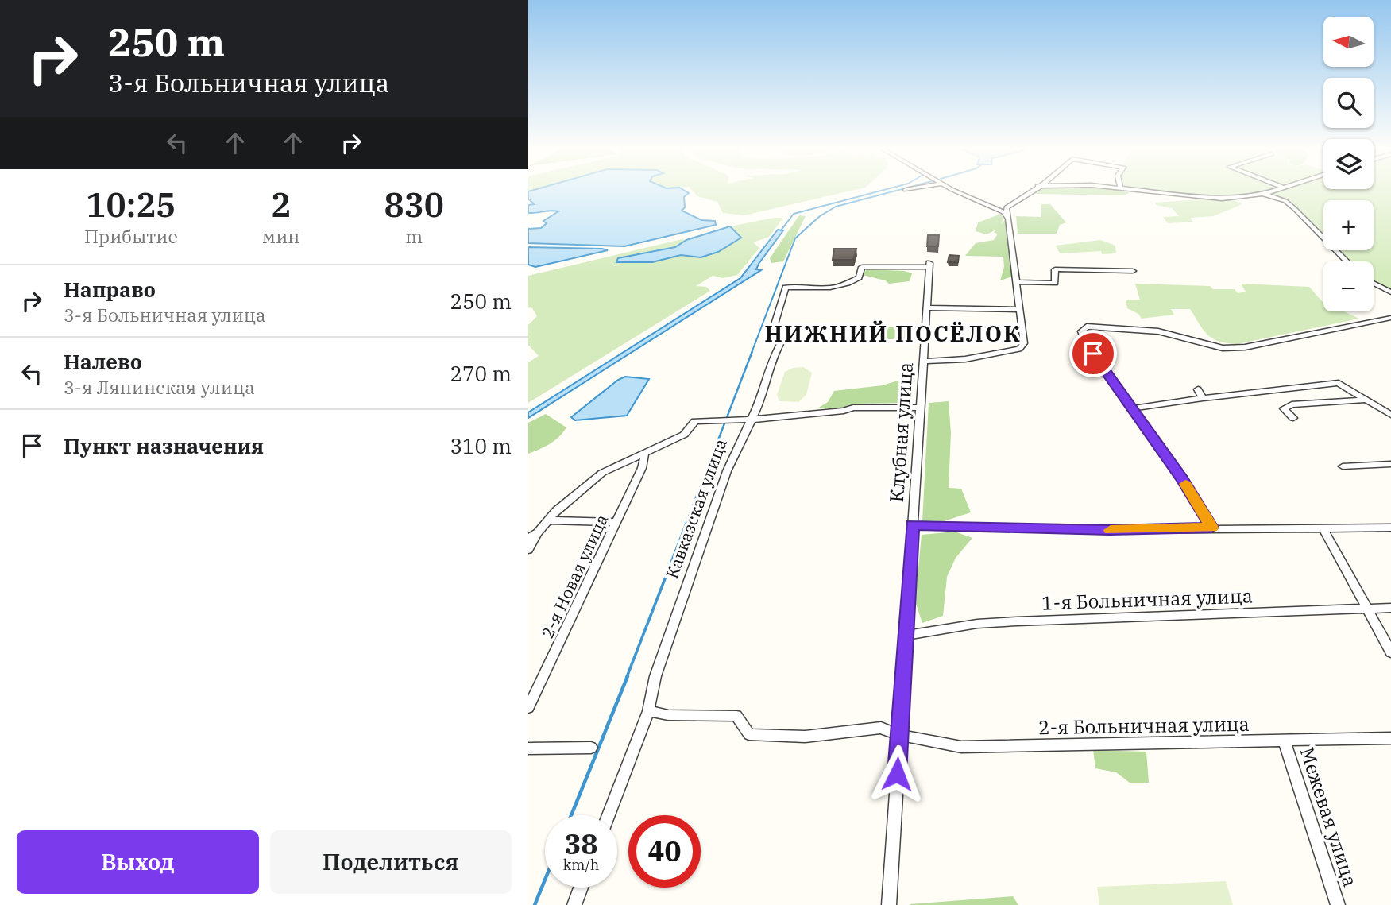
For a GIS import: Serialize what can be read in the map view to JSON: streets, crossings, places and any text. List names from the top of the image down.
{
  "streets": {
    "street": [
      "Клубная улица",
      "Кавказская улица",
      "2-я Новая улица",
      "1-я Больничная улица",
      "2-я Больничная улица",
      "Межевая улица"
    ]
  },
  "crossings": [
    ["Клубная улица", "Кавказская улица"],
    ["Клубная улица", "1-я Больничная улица"],
    ["Клубная улица", "2-я Больничная улица"],
    ["Кавказская улица", "2-я Больничная улица"],
    ["2-я Больничная улица", "Межевая улица"]
  ],
  "districts": ["НИЖНИЙ ПОСЁЛОК"],
  "north": "left",
  "page": {
    "turn": ["250 m", "3-я Больничная улица"],
    "map_buttons": ["+", "−"],
    "eta": [
      "10:25",
      "Прибытие",
      "2",
      "мин",
      "830",
      "m"
    ],
    "list": [
      {
        "name": "Направо",
        "note": "3-я Больничная улица",
        "value": "250 m"
      },
      {
        "name": "Налево",
        "note": "3-я Ляпинская улица",
        "value": "270 m"
      },
      {
        "name": "Пункт назначения",
        "value": "310 m"
      }
    ],
    "speed": "38 km/h",
    "limit": "40",
    "buttons": ["Выход", "Поделиться"]
  }
}
